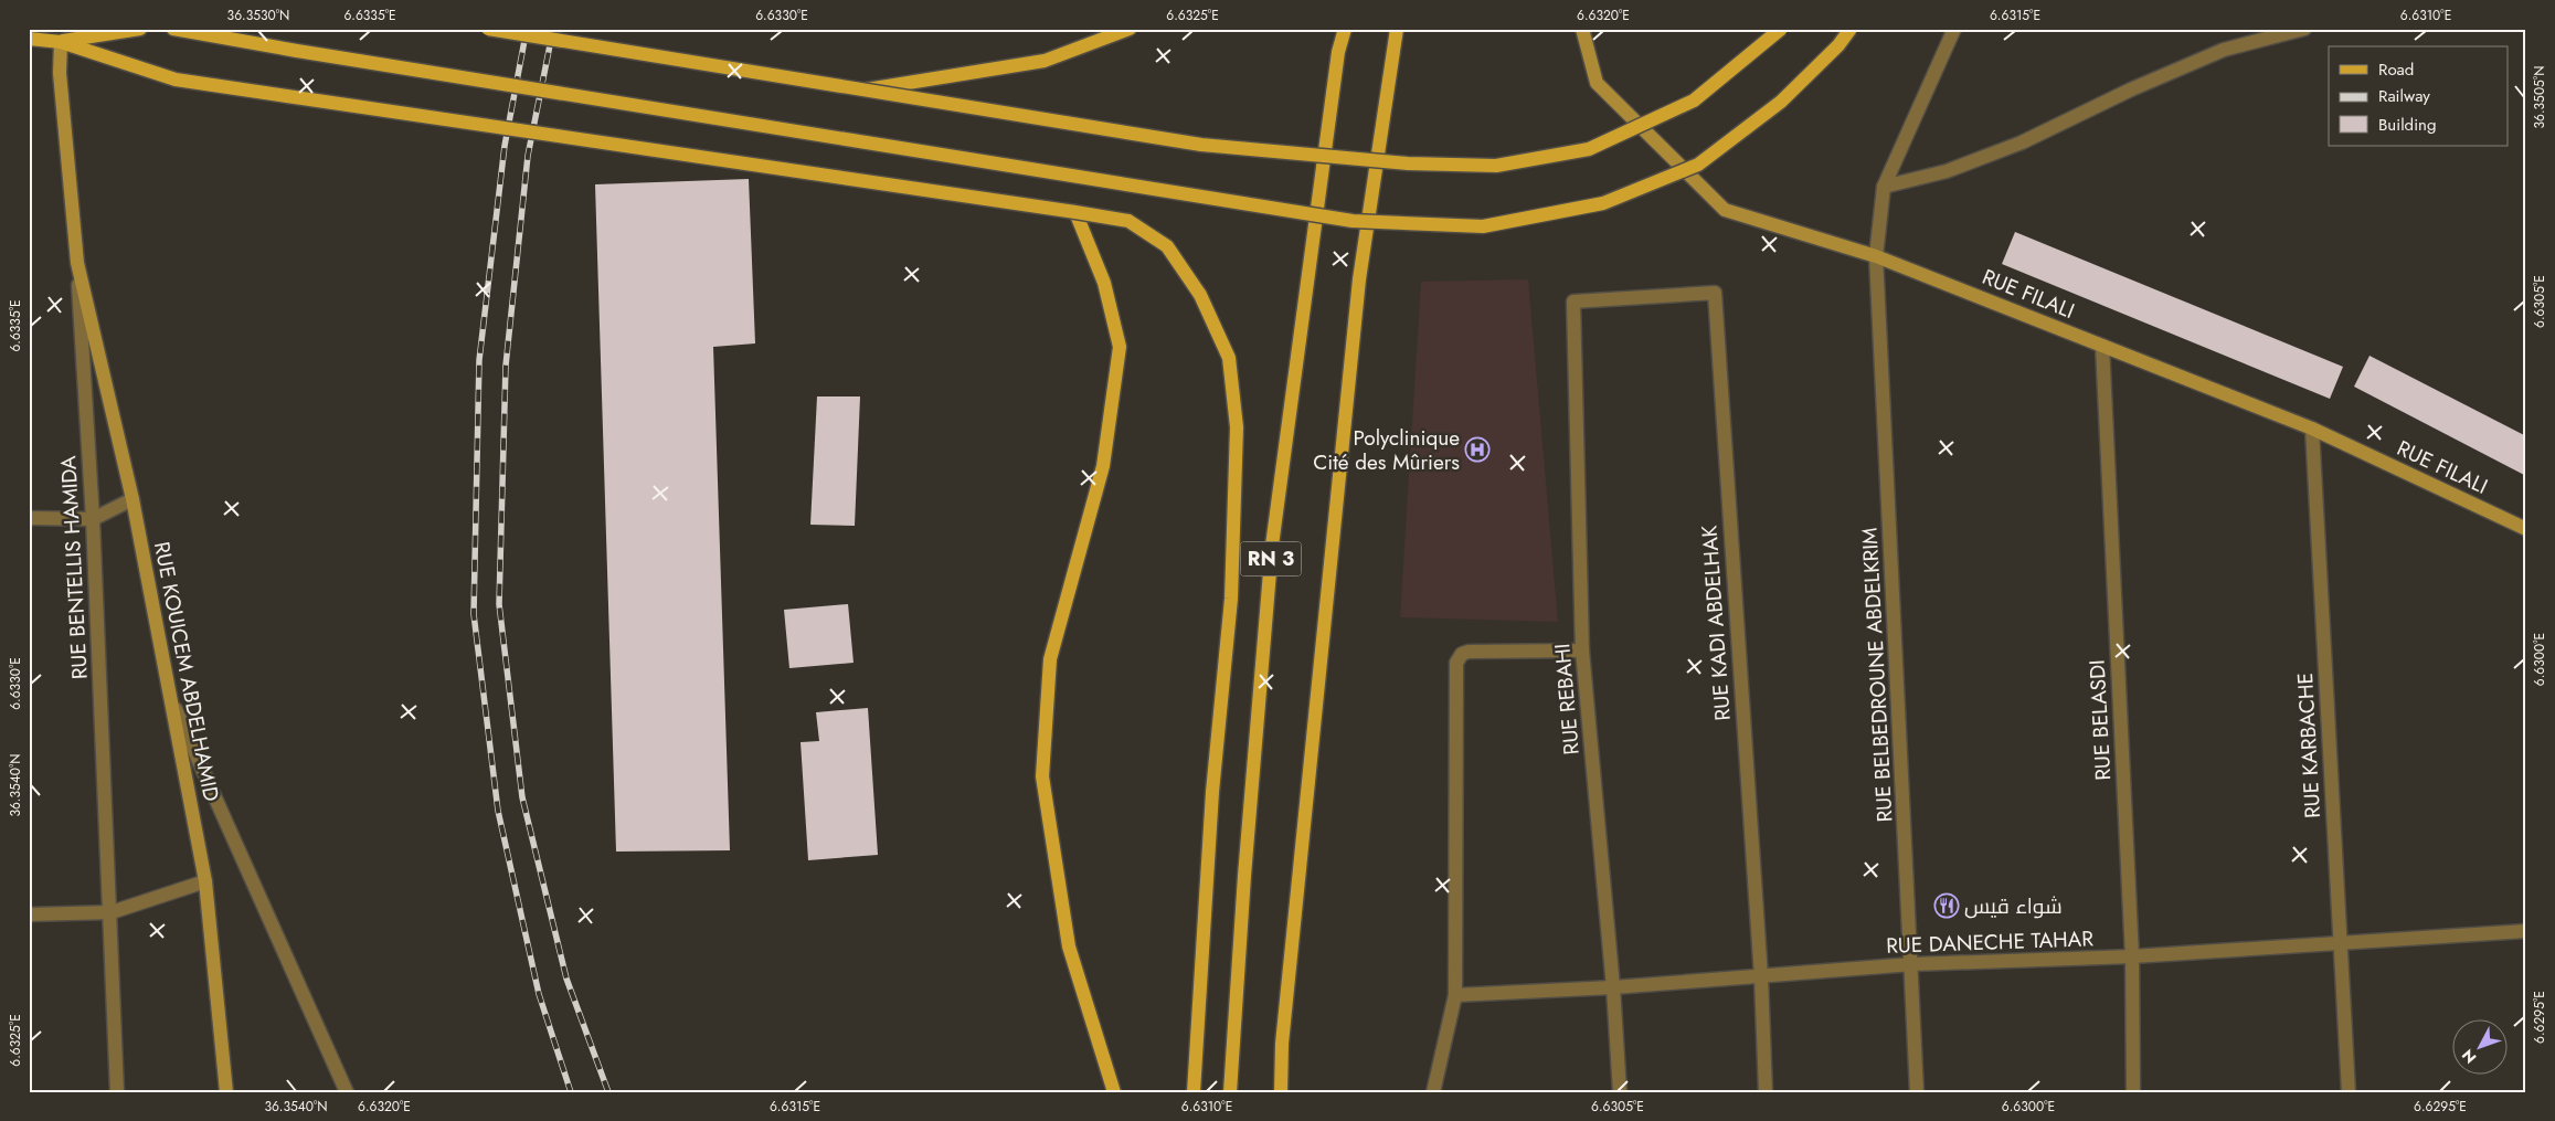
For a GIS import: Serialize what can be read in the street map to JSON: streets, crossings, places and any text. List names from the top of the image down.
{
  "streets": {
    "main road": ["RN 3"],
    "street": [
      "RUE FILALI",
      "RUE BENTELLIS HAMIDA",
      "RUE KADI ABDELHAK",
      "RUE KOUICEM ABDELHAMID",
      "RUE BELBEDROUNE ABDELKRIM",
      "RUE REBAHI",
      "RUE BELASDI",
      "RUE KARBACHE",
      "RUE DANECHE TAHAR"
    ]
  },
  "crossings": [
    ["RUE FILALI", "RUE BELBEDROUNE ABDELKRIM"],
    ["RUE FILALI", "RUE BELASDI"],
    ["RUE FILALI", "RUE KARBACHE"],
    ["RUE BENTELLIS HAMIDA", "RUE KOUICEM ABDELHAMID"],
    ["RUE KADI ABDELHAK", "RUE REBAHI"],
    ["RUE KADI ABDELHAK", "RUE DANECHE TAHAR"],
    ["RUE BELBEDROUNE ABDELKRIM", "RUE DANECHE TAHAR"],
    ["RUE REBAHI", "RUE DANECHE TAHAR"],
    ["RUE BELASDI", "RUE DANECHE TAHAR"],
    ["RUE KARBACHE", "RUE DANECHE TAHAR"]
  ],
  "places": {
    "hospital": ["Polyclinique Cité des Mûriers"],
    "restaurant": ["شواء قيس"]
  },
  "legend": ["Road", "Railway", "Building"],
  "north": "bottom left",
  "coordinates": [
    "36.3530°N",
    "6.6335°E",
    "6.6330°E",
    "6.6325°E",
    "6.6320°E",
    "6.6315°E",
    "6.6310°E",
    "36.3505°N",
    "6.6305°E",
    "6.6300°E",
    "36.3540°N",
    "6.6295°E"
  ]
}
